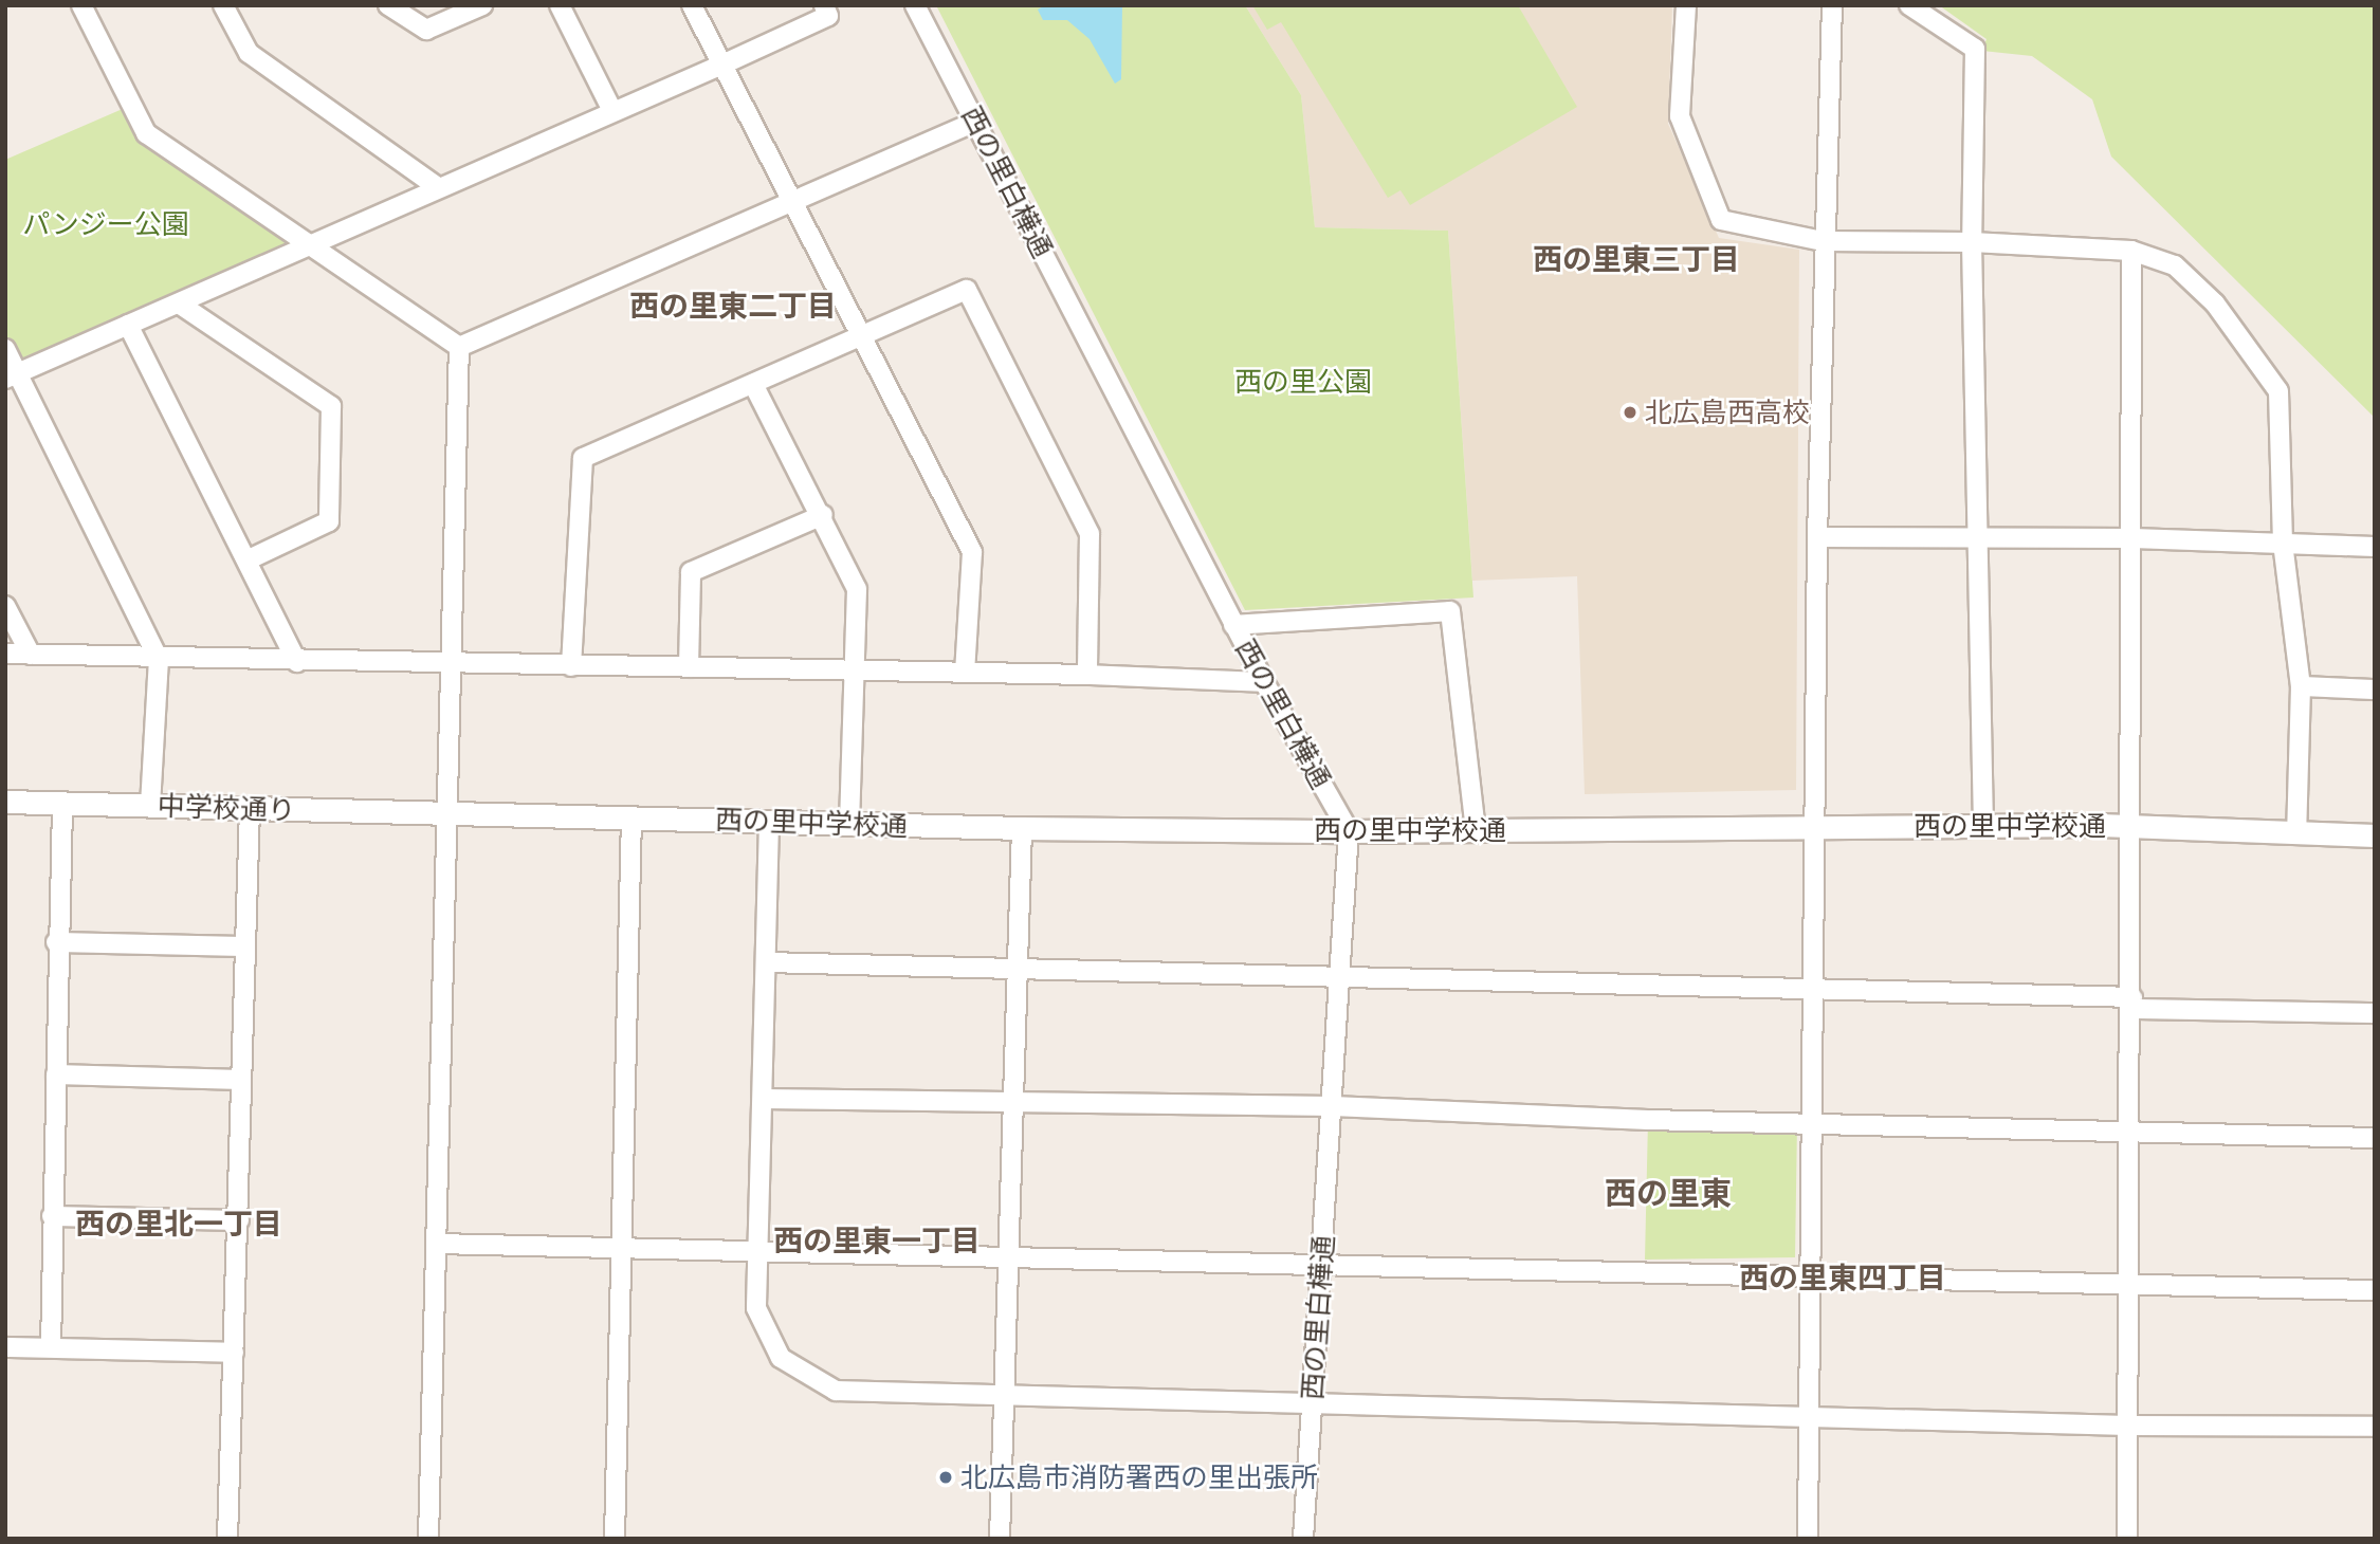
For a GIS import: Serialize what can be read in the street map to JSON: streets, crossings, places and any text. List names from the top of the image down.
{
  "streets": {
    "street": ["西の里白樺通", "中学校通り", "西の里中学校通"]
  },
  "crossings": [
    ["西の里白樺通", "西の里中学校通"],
    ["中学校通り", "西の里中学校通"]
  ],
  "districts": [
    "西の里東三丁目",
    "西の里東二丁目",
    "西の里東",
    "西の里北一丁目",
    "西の里東一丁目",
    "西の里東四丁目"
  ],
  "parks": ["パンジー公園", "西の里公園"],
  "places": ["北広島西高校", "北広島市消防署西の里出張所"]
}
